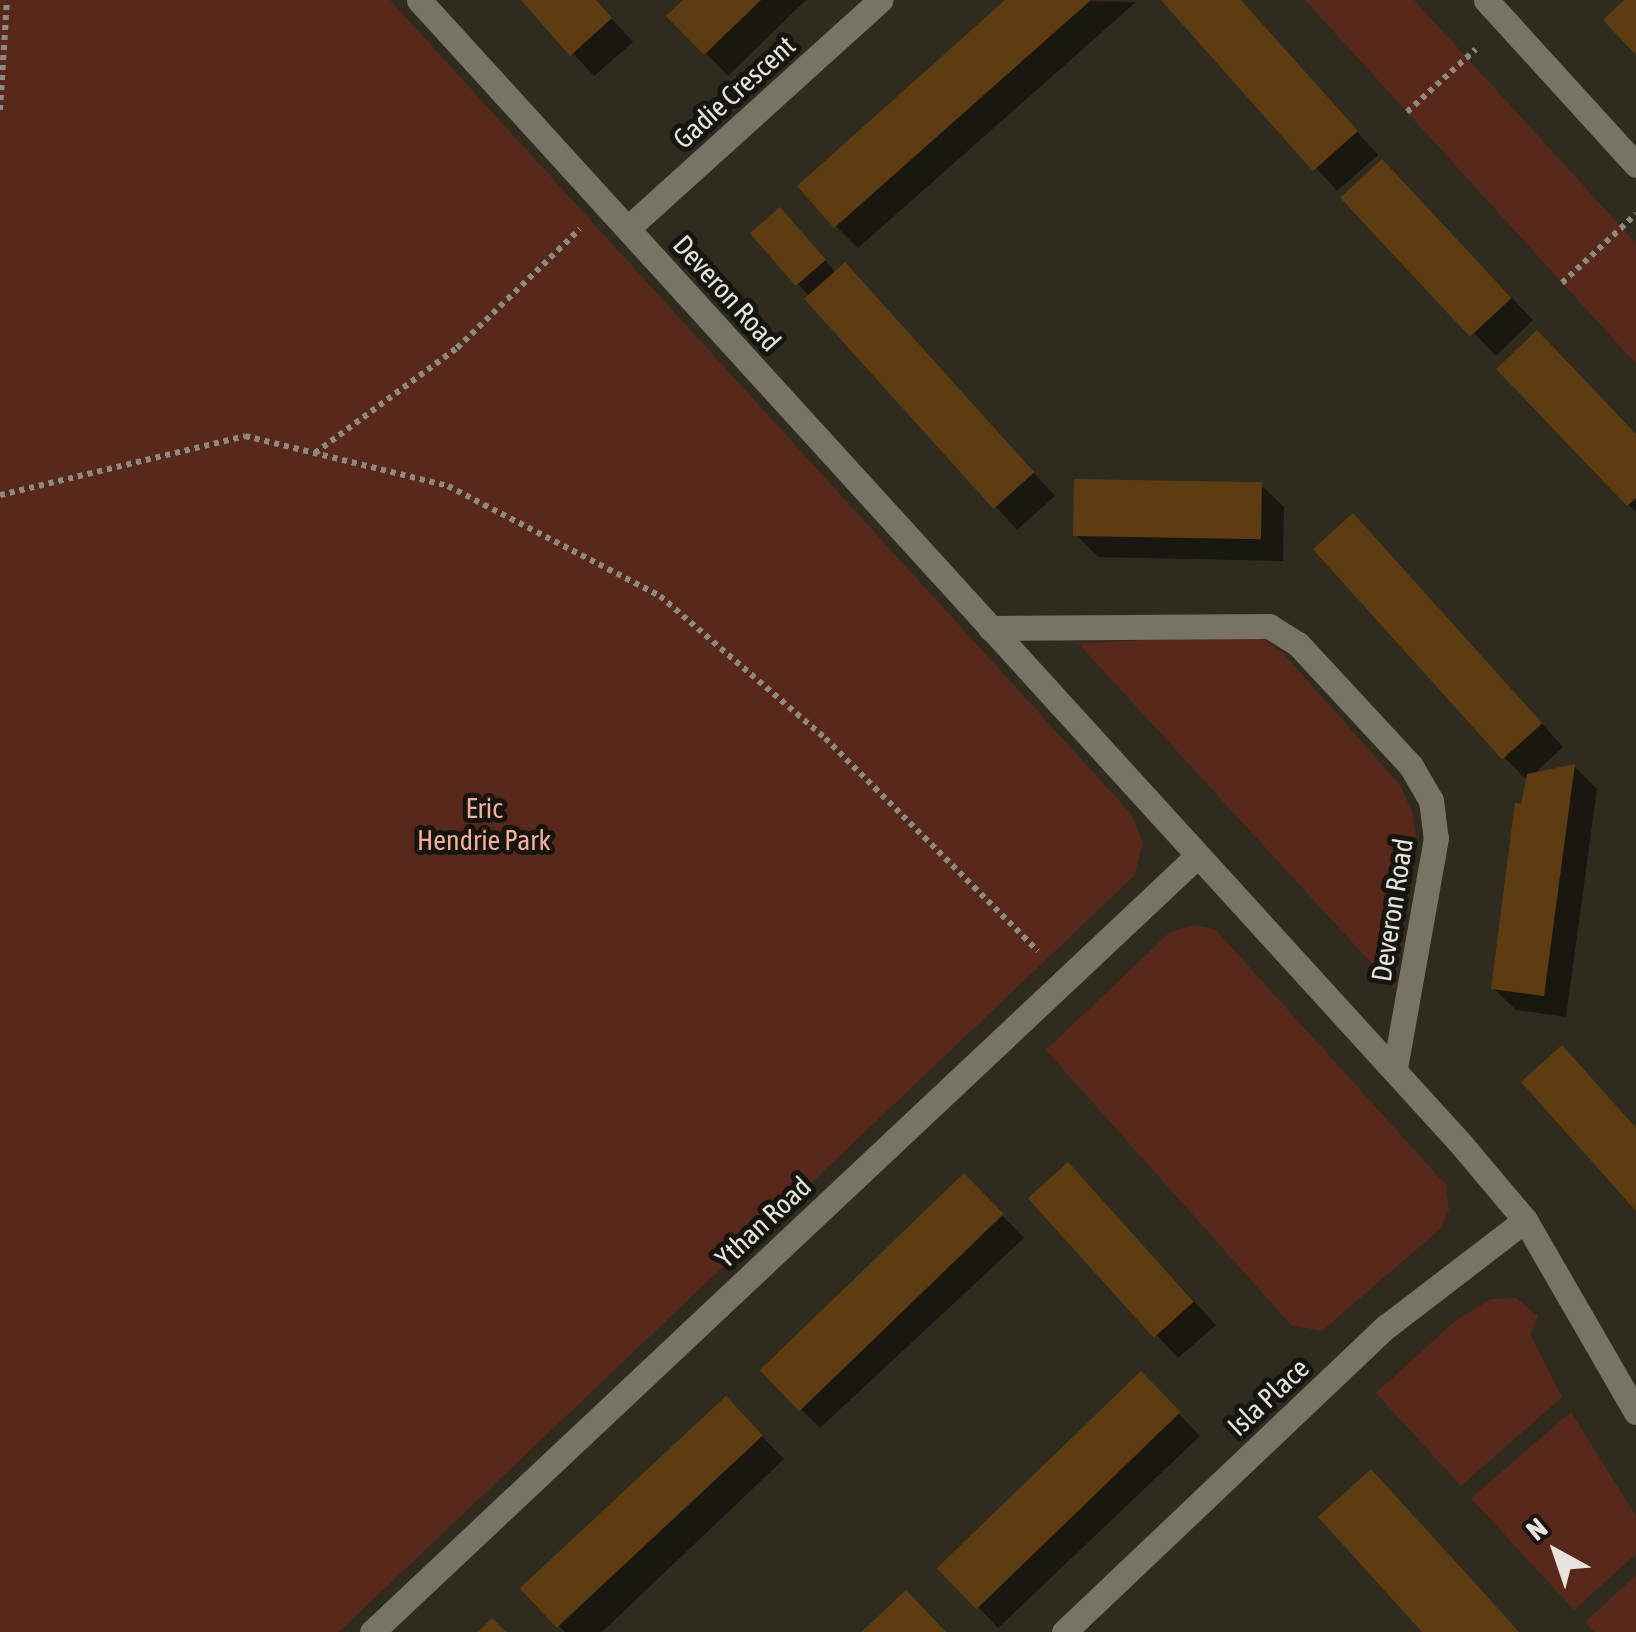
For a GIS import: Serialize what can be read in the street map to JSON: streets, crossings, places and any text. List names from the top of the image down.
{
  "streets": {
    "street": [
      "Gadie Crescent",
      "Deveron Road",
      "Ythan Road",
      "Isla Place"
    ]
  },
  "crossings": [
    ["Gadie Crescent", "Deveron Road"],
    ["Deveron Road", "Ythan Road"],
    ["Deveron Road", "Isla Place"]
  ],
  "parks": ["Eric Hendrie Park"],
  "north": "top left"
}
